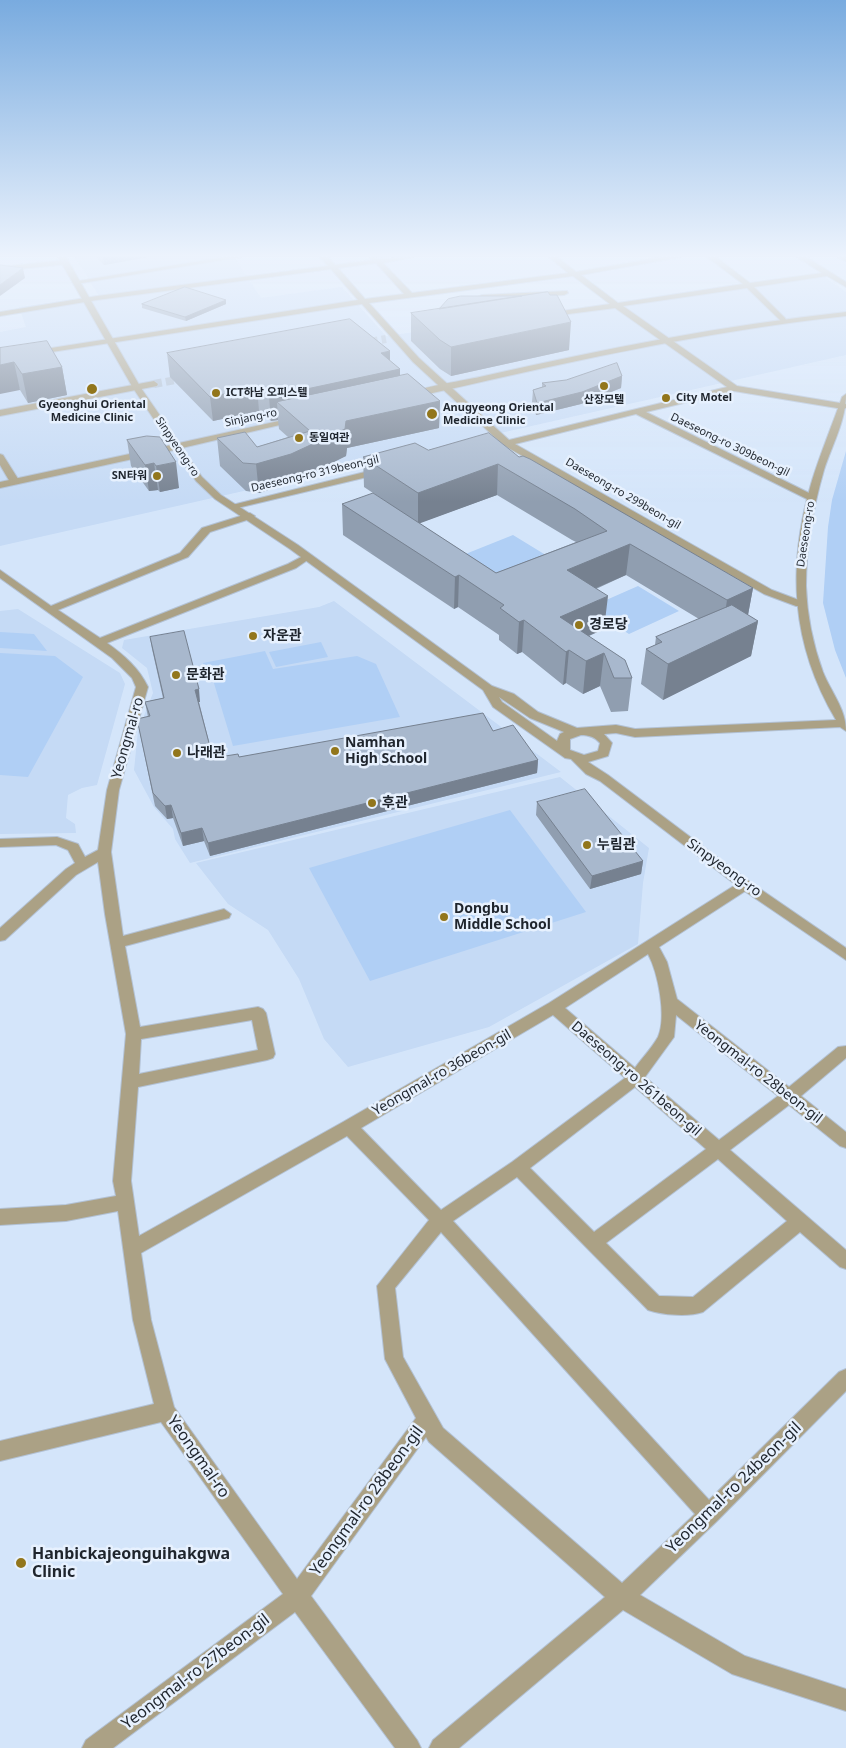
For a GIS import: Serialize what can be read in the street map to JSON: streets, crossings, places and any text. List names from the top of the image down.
{
  "streets": {
    "street": [
      "Sinjang-ro",
      "Daeseong-ro 309beon-gil",
      "Sinpyeong-ro",
      "Daeseong-ro 319beon-gil",
      "Daeseong-ro 299beon-gil",
      "Daeseong-ro",
      "Yeongmal-ro",
      "Yeongmal-ro 28beon-gil",
      "Yeongmal-ro 36beon-gil",
      "Daeseong-ro 261beon-gil",
      "Yeongmal-ro 24beon-gil",
      "Yeongmal-ro 27beon-gil"
    ]
  },
  "crossings": [
    ["Sinjang-ro", "Sinpyeong-ro"],
    ["Daeseong-ro 309beon-gil", "Daeseong-ro"],
    ["Sinpyeong-ro", "Daeseong-ro 319beon-gil"],
    ["Sinpyeong-ro", "Yeongmal-ro 36beon-gil"],
    ["Daeseong-ro 299beon-gil", "Daeseong-ro"],
    ["Yeongmal-ro", "Yeongmal-ro 28beon-gil"],
    ["Yeongmal-ro", "Yeongmal-ro 36beon-gil"],
    ["Yeongmal-ro", "Yeongmal-ro 27beon-gil"],
    ["Yeongmal-ro 28beon-gil", "Yeongmal-ro 36beon-gil"],
    ["Yeongmal-ro 28beon-gil", "Daeseong-ro 261beon-gil"],
    ["Yeongmal-ro 28beon-gil", "Yeongmal-ro 27beon-gil"],
    ["Yeongmal-ro 36beon-gil", "Daeseong-ro 261beon-gil"]
  ],
  "places": [
    "산장모텔",
    "Gyeonghui Oriental Medicine Clinic",
    "ICT하남 오피스텔",
    "City Motel",
    "Anugyeong Oriental Medicine Clinic",
    "동일여관",
    "SN타워",
    "경로당",
    "자운관",
    "문화관",
    "Namhan High School",
    "나래관",
    "후관",
    "누림관",
    "Dongbu Middle School",
    "Hanbickajeonguihakgwa Clinic"
  ]
}
